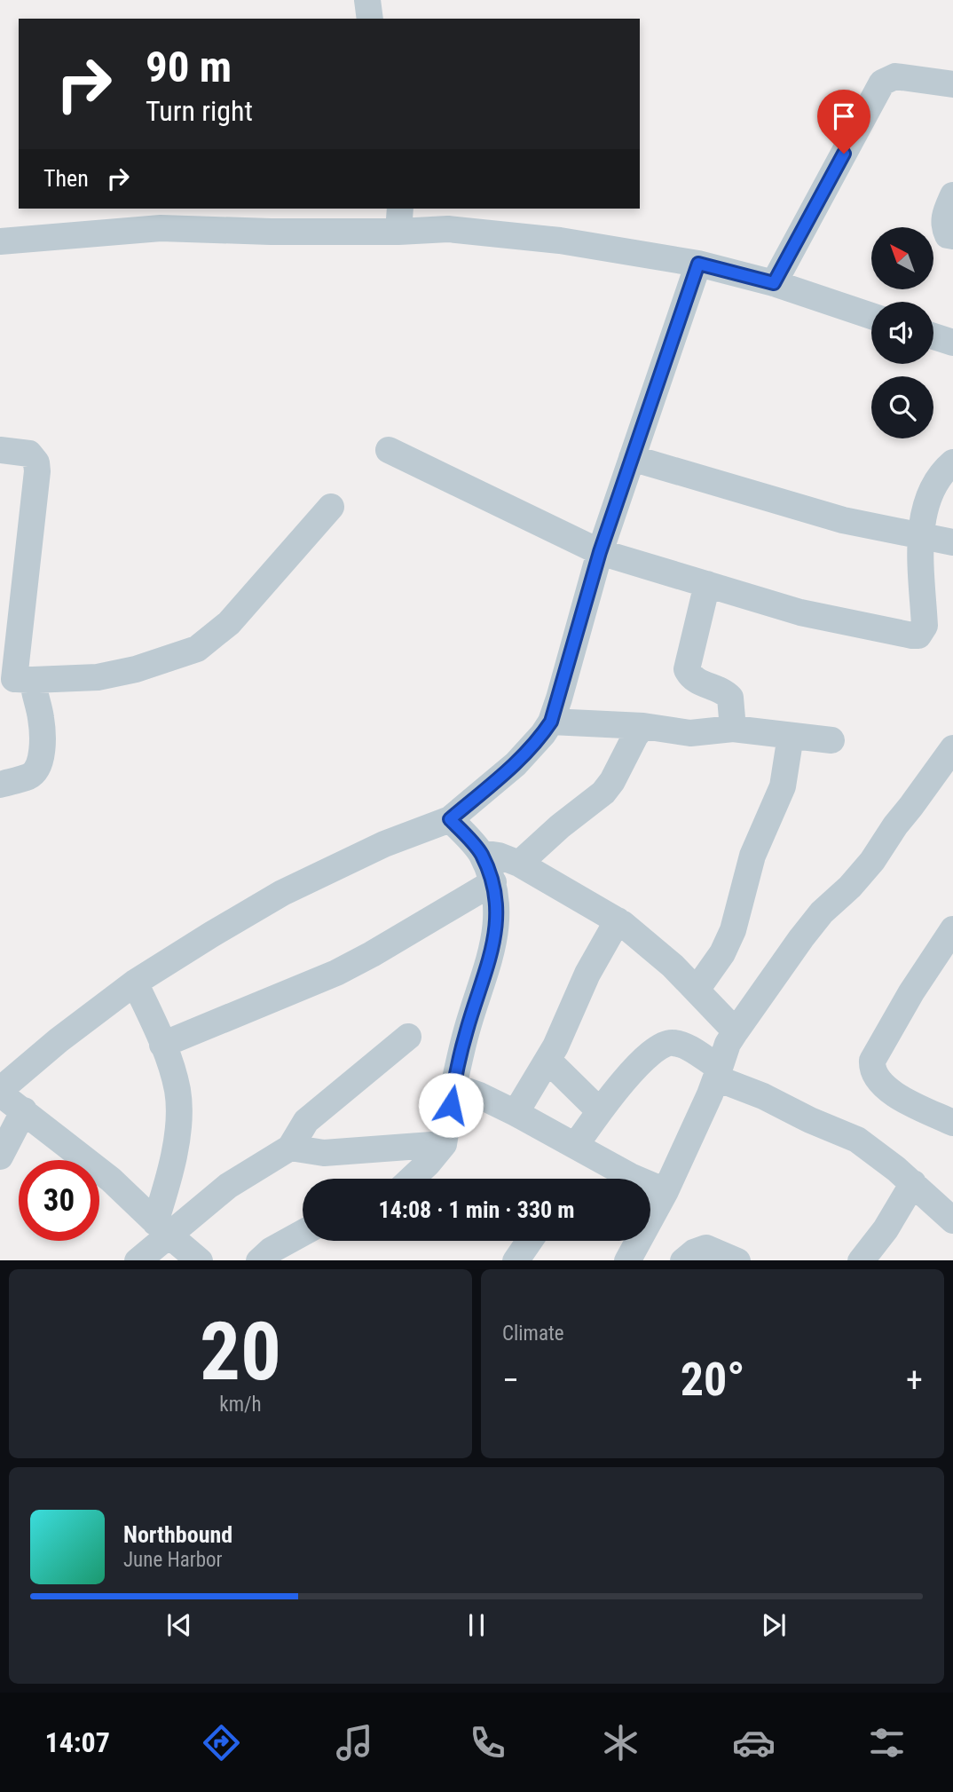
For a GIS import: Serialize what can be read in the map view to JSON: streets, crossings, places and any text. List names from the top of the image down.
{
  "north": "top left",
  "page": {
    "turn": ["90 m", "Turn right"],
    "then": "Then",
    "limit": "30",
    "trip": "14:08 · 1 min · 330 m",
    "tile": [
      ["20", "km/h"],
      "Climate"
    ],
    "heat": ["−", "20°", "+"],
    "song": ["Northbound", "June Harbor"],
    "tabs": "14:07"
  }
}
